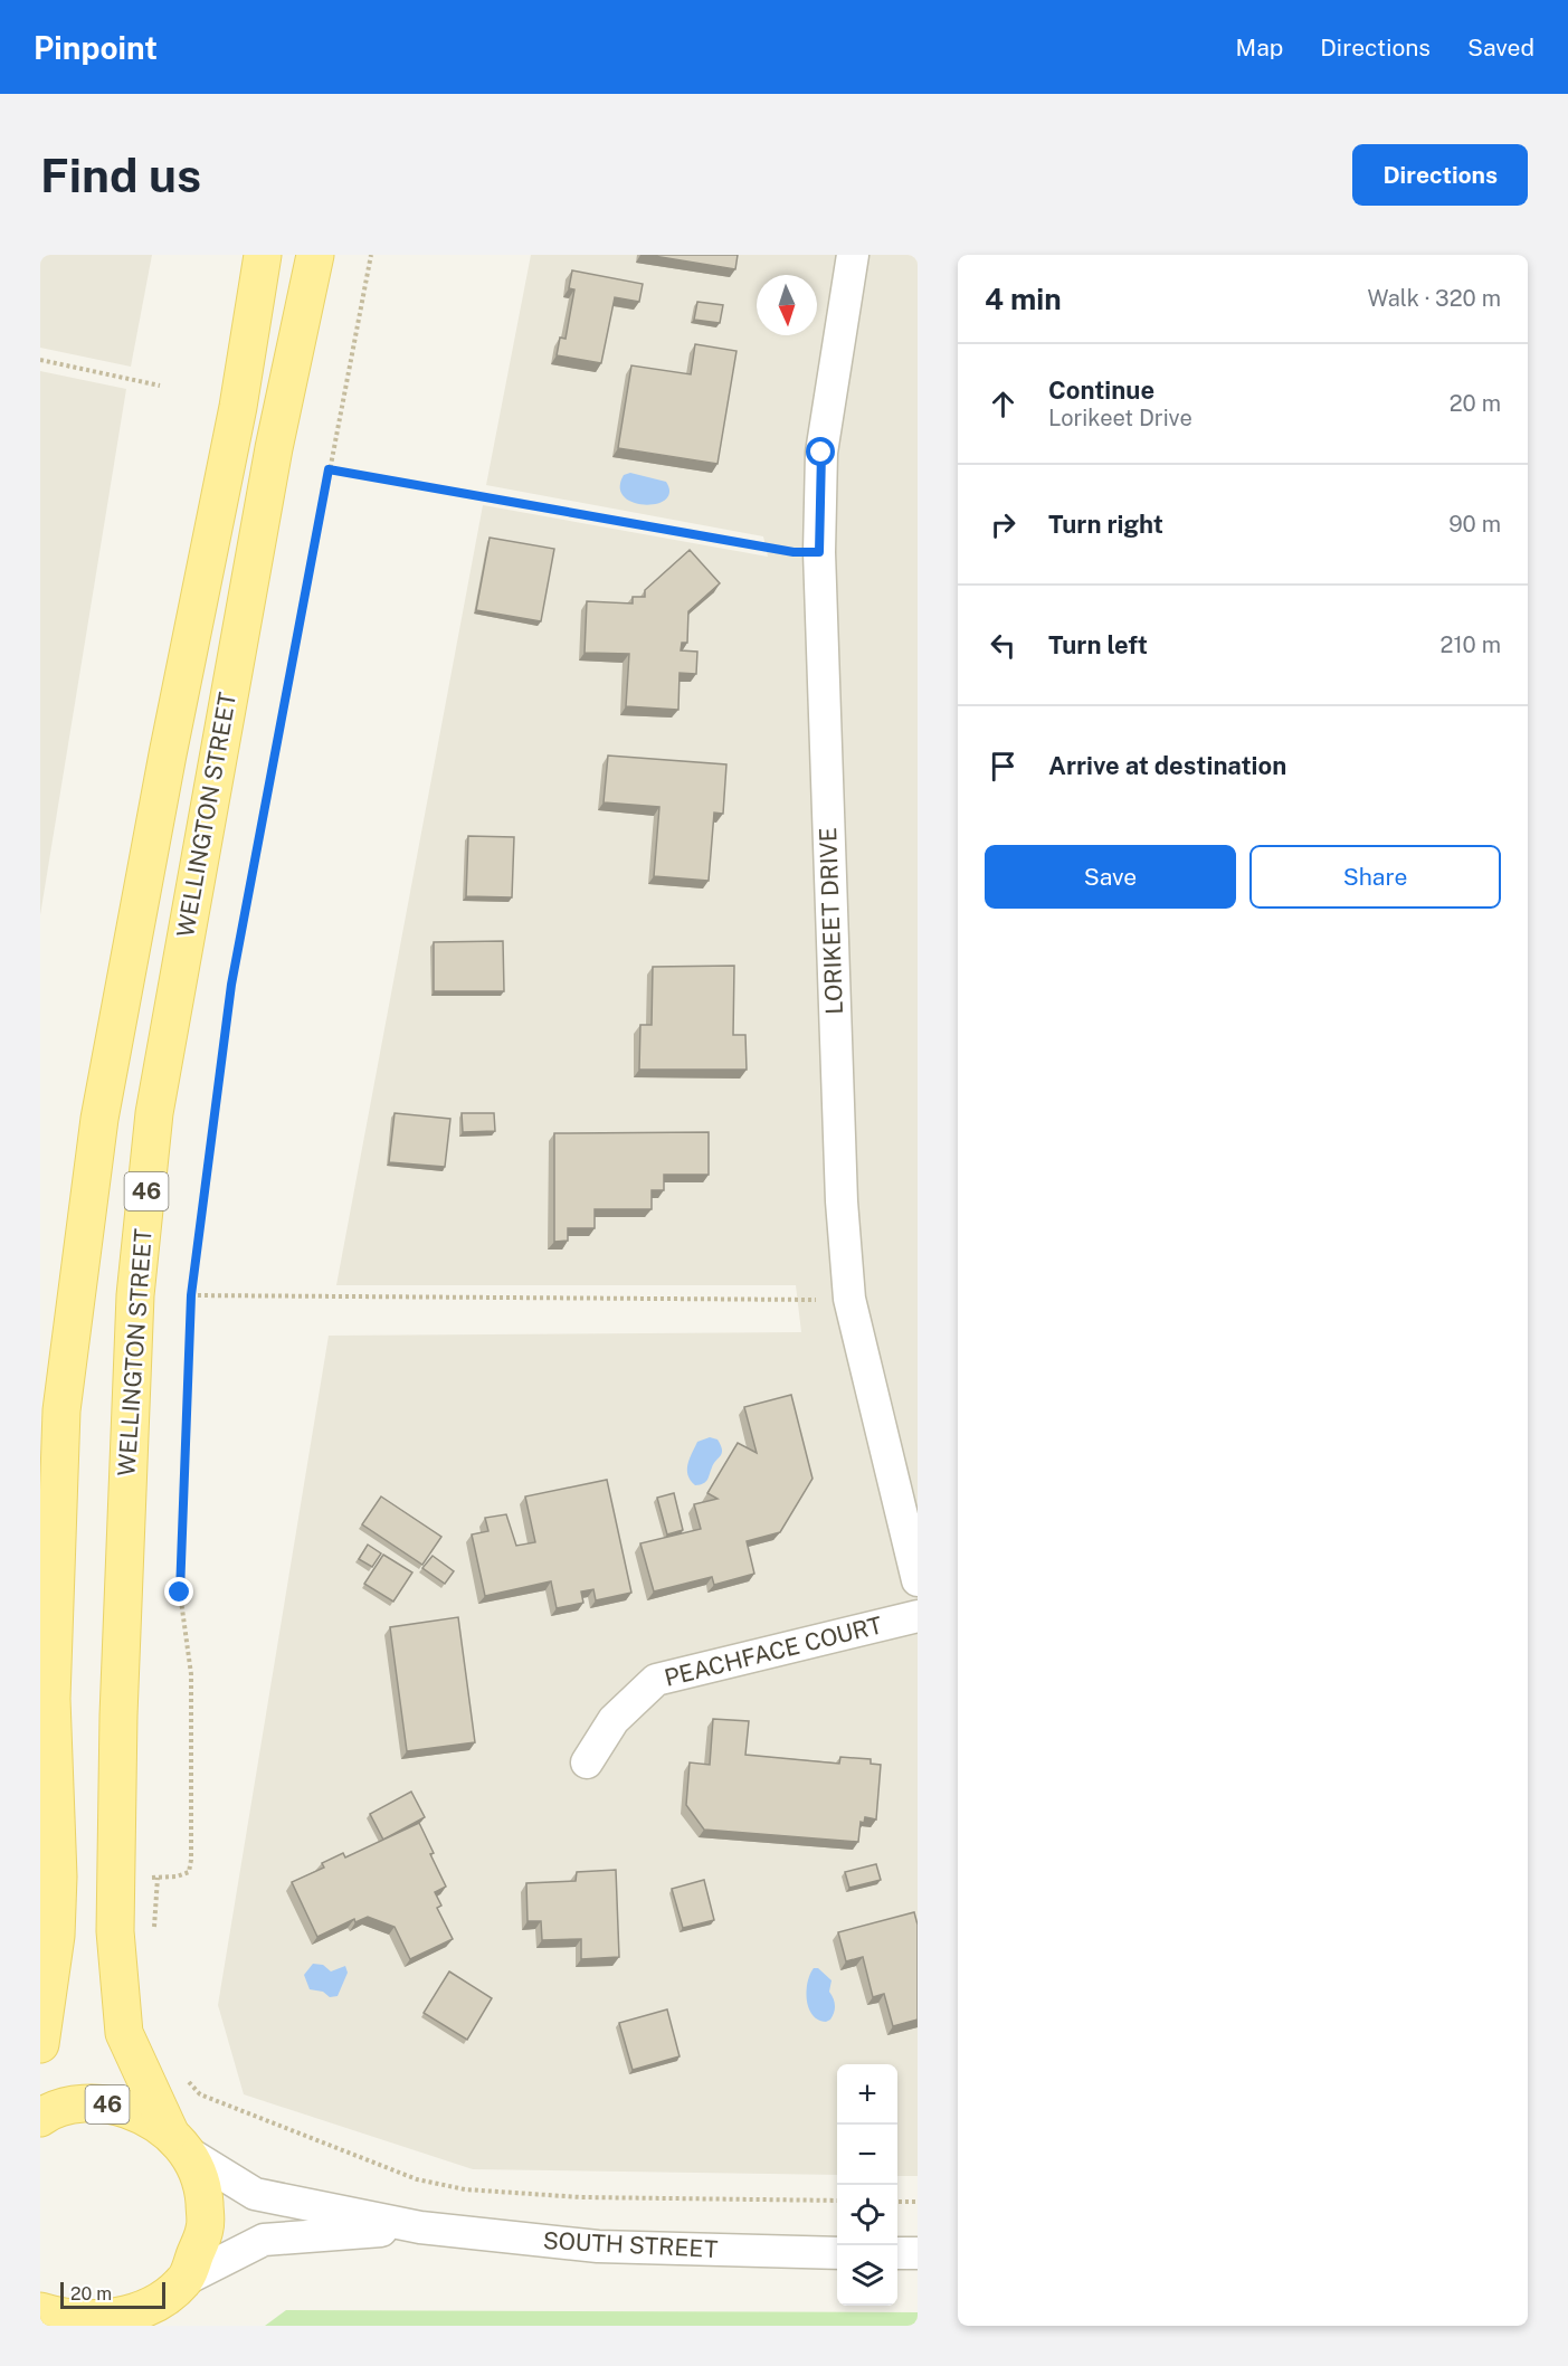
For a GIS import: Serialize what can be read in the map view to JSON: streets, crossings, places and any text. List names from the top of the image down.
{
  "streets": {
    "main road": ["WELLINGTON STREET", "46"],
    "street": ["LORIKEET DRIVE", "PEACHFACE COURT", "SOUTH STREET"]
  },
  "crossings": [
    ["WELLINGTON STREET", "46"],
    ["WELLINGTON STREET", "SOUTH STREET"],
    ["46", "SOUTH STREET"]
  ],
  "scale_bar": "20 m",
  "north": "bottom",
  "page": {
    "header": "Pinpoint",
    "nav": ["Map", "Directions", "Saved"],
    "buttons": [
      "Directions",
      ["Save", "Share"]
    ],
    "title": "Find us",
    "heading": ["4 min", "Walk · 320 m"],
    "list": [
      ["Continue", "Lorikeet Drive", "20 m"],
      ["Turn right", "90 m"],
      ["Turn left", "210 m"],
      "Arrive at destination"
    ],
    "map_buttons": ["+", "−"],
    "scale": "20 m"
  }
}
